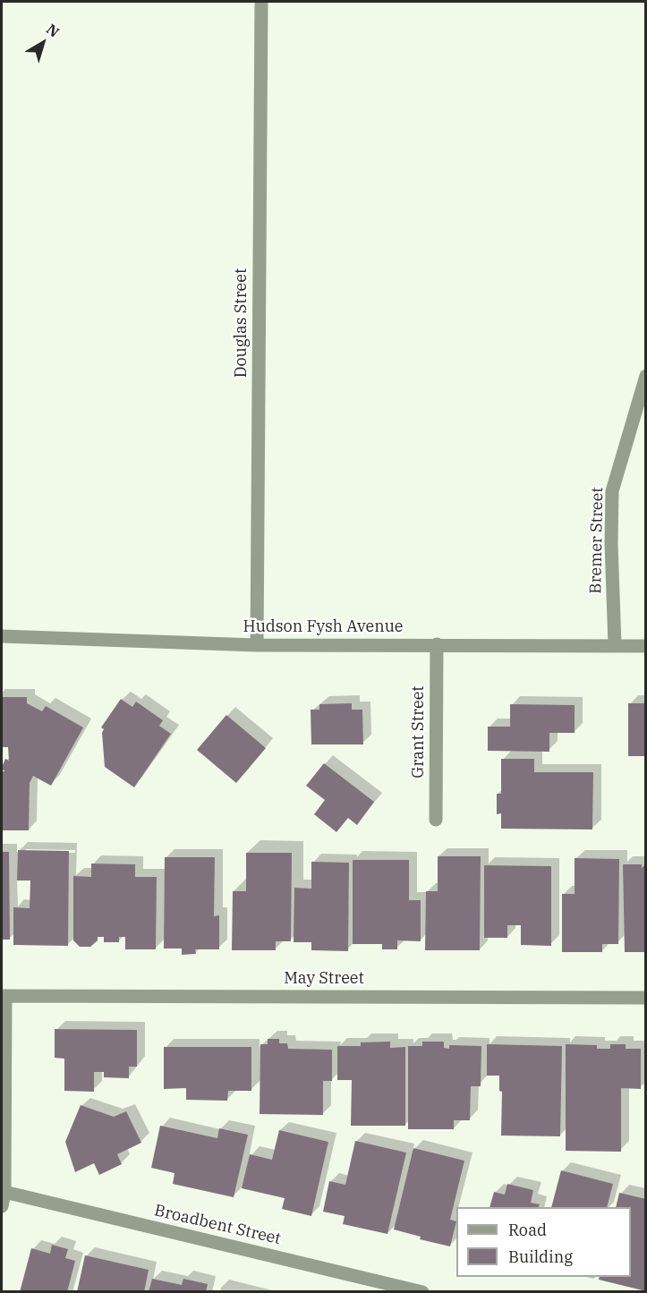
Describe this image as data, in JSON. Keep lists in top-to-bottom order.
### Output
{
  "streets": {
    "street": [
      "Douglas Street",
      "Bremer Street",
      "Hudson Fysh Avenue",
      "Grant Street",
      "May Street",
      "Broadbent Street"
    ]
  },
  "crossings": [
    ["Douglas Street", "Hudson Fysh Avenue"],
    ["Bremer Street", "Hudson Fysh Avenue"],
    ["Hudson Fysh Avenue", "Grant Street"]
  ],
  "legend": ["Road", "Building"],
  "north": "top right"
}
